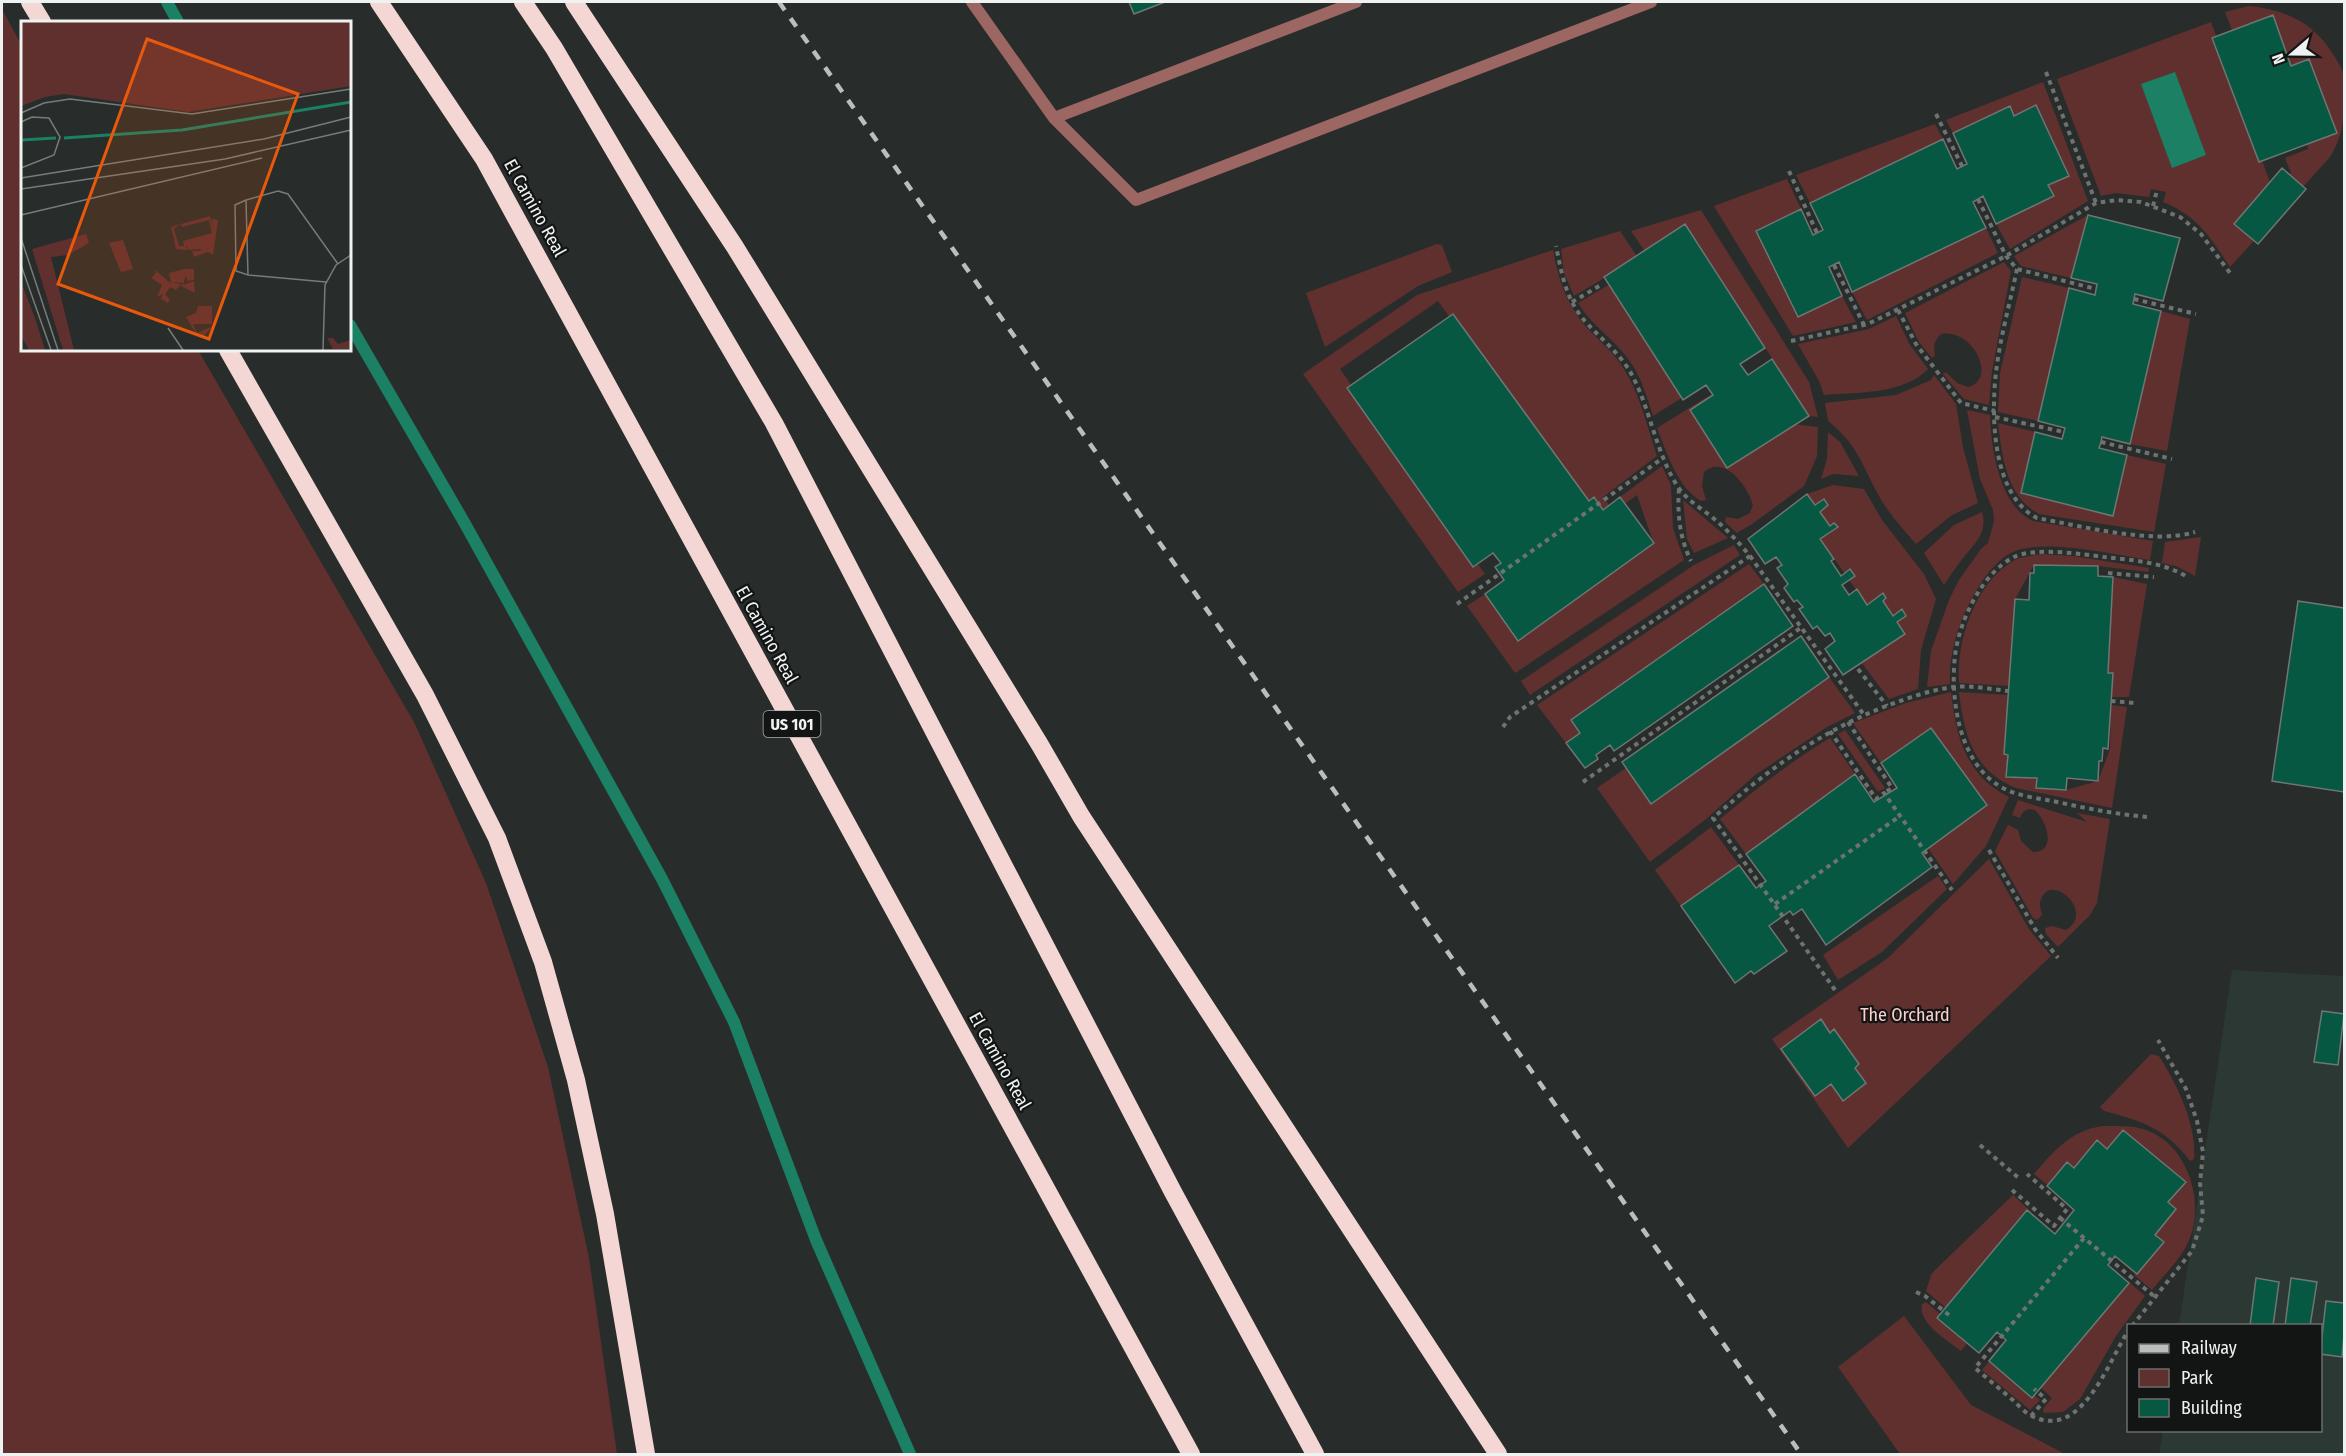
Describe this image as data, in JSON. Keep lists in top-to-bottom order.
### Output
{
  "streets": {
    "highway": ["El Camino Real", "US 101"]
  },
  "parks": ["The Orchard"],
  "legend": ["Railway", "Park", "Building"],
  "north": "left"
}
